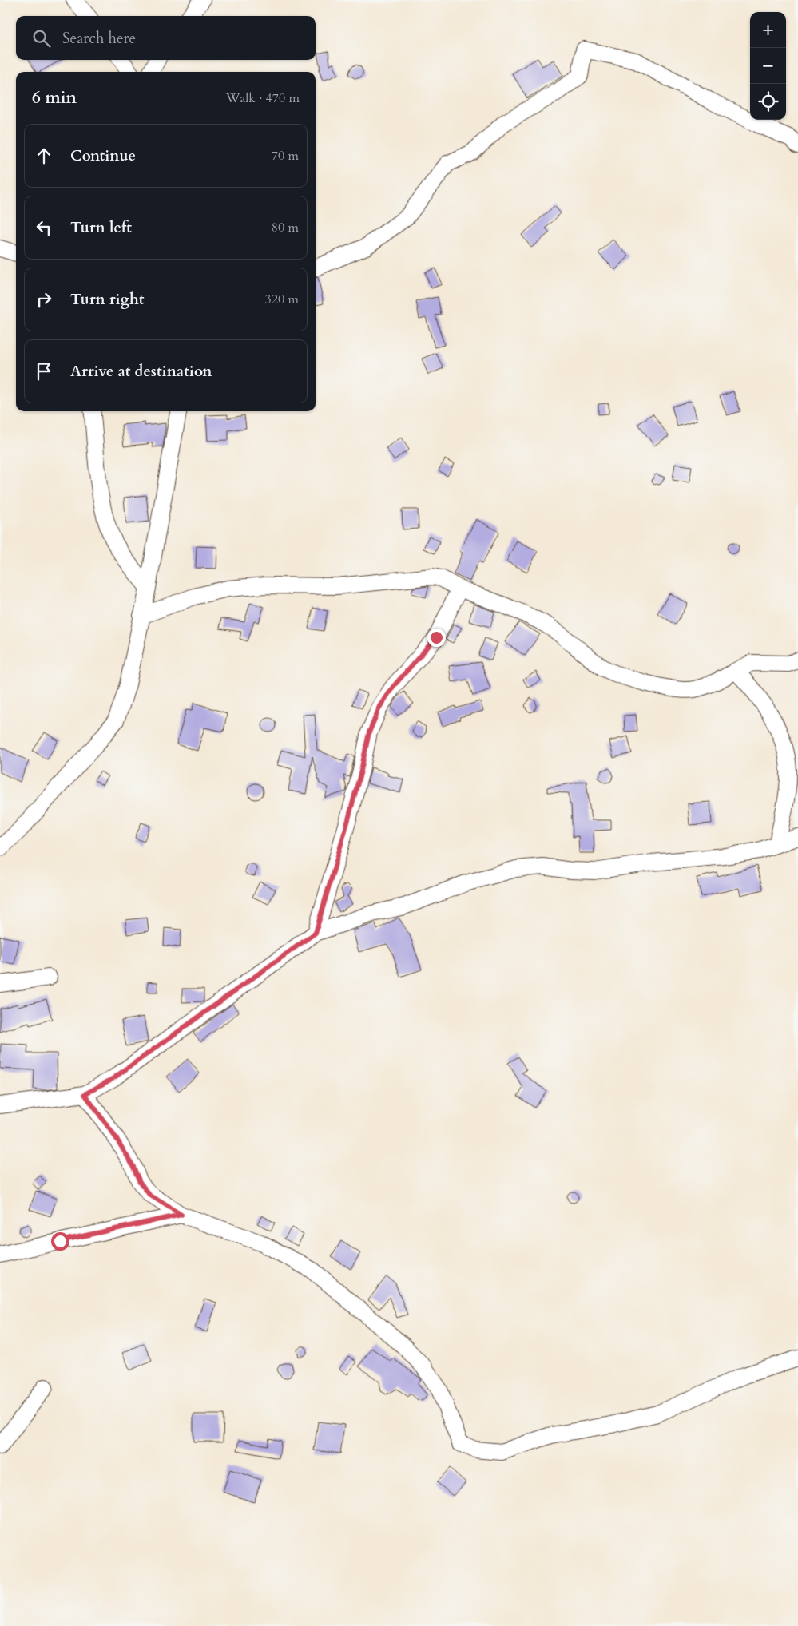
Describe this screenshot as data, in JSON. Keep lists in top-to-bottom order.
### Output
{
  "page": {
    "map_buttons": ["+", "−"],
    "search": "Search here",
    "heading": ["6 min", "Walk · 470 m"],
    "list": [
      ["Continue", "70 m"],
      ["Turn left", "80 m"],
      ["Turn right", "320 m"],
      "Arrive at destination"
    ]
  }
}
